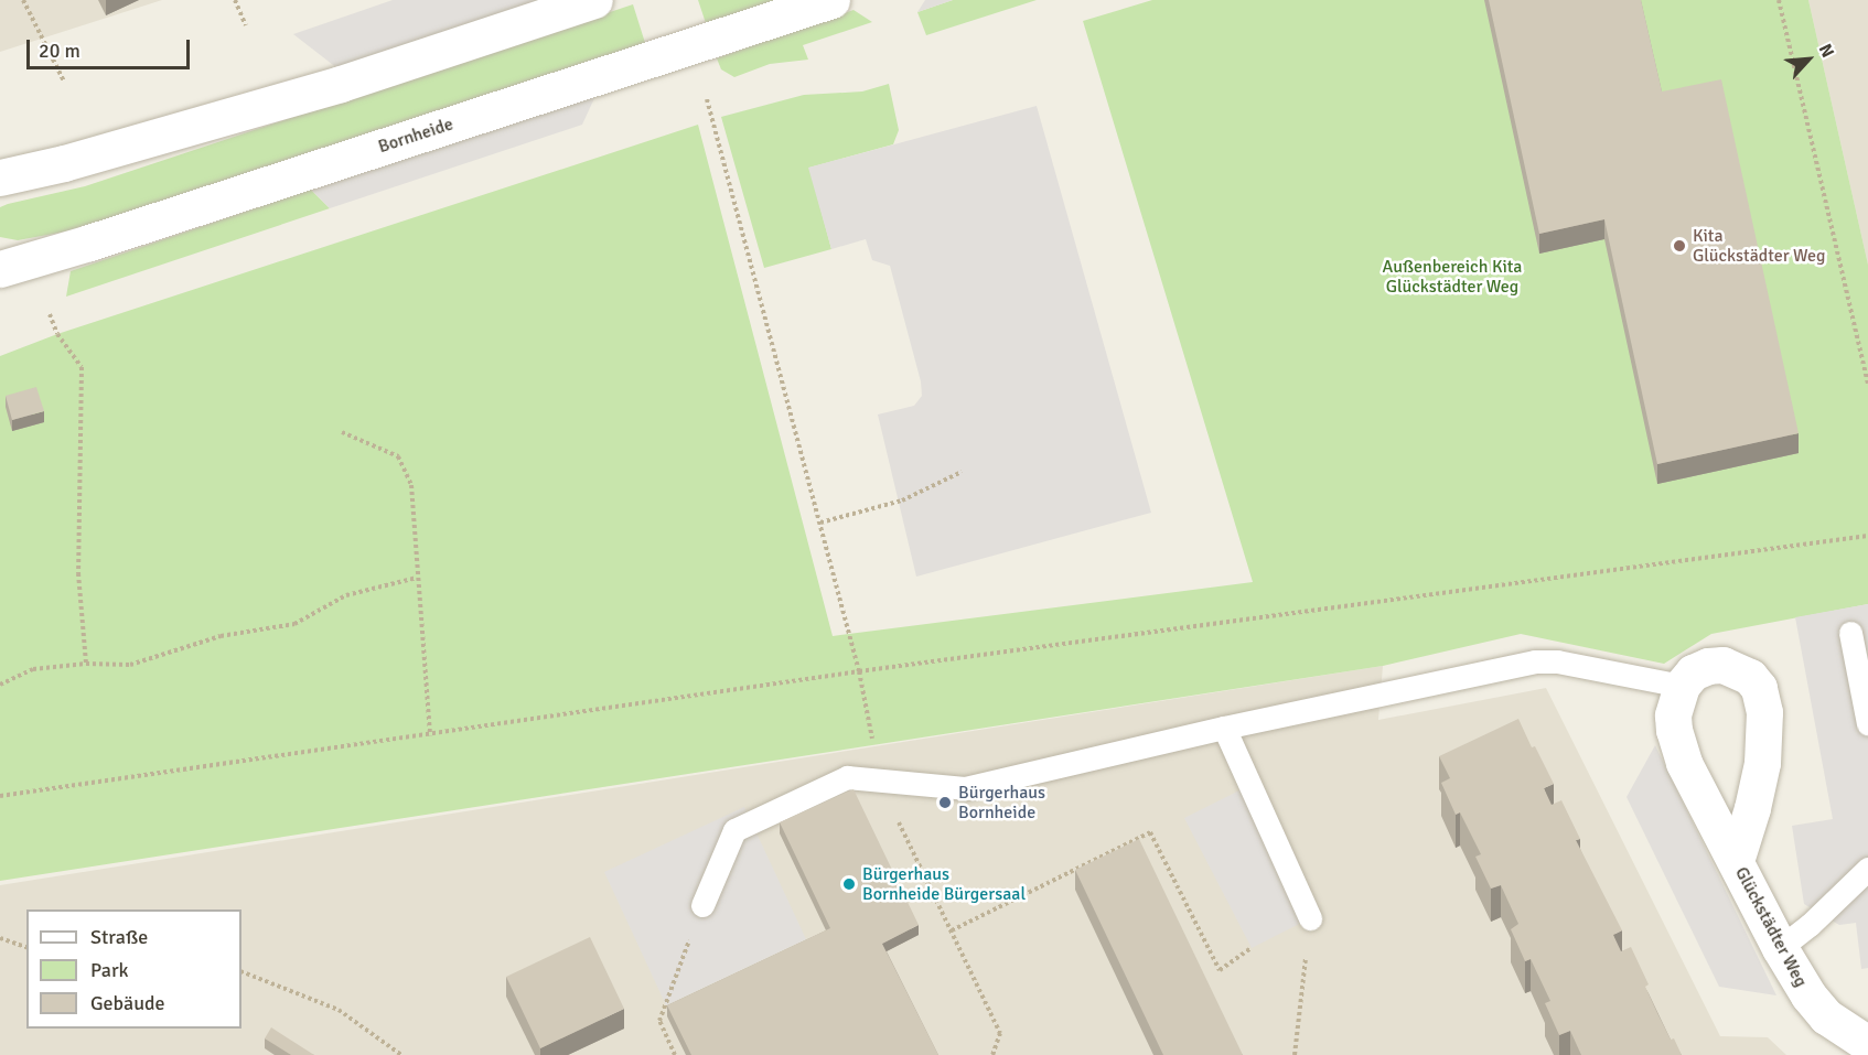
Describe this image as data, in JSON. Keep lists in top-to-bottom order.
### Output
{
  "streets": {
    "street": ["Bornheide", "Glückstädter Weg"]
  },
  "parks": ["Außenbereich Kita Glückstädter Weg"],
  "places": ["Kita Glückstädter Weg", "Bürgerhaus Bornheide", "Bürgerhaus Bornheide Bürgersaal"],
  "legend": ["Straße", "Park", "Gebäude"],
  "scale_bar": "20 m",
  "north": "top right"
}
